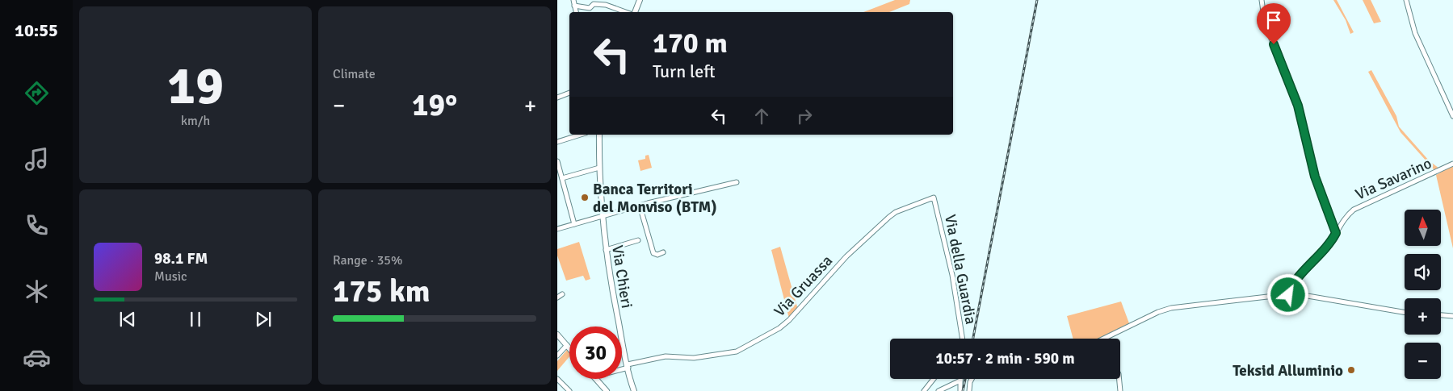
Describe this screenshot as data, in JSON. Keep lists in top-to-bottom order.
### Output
{
  "streets": {
    "main road": ["Via Chieri"],
    "street": ["Via Savarino", "Via della Guardia", "Via Gruassa"]
  },
  "crossings": [
    ["Via della Guardia", "Via Gruassa"],
    ["Via Chieri", "Via Gruassa"]
  ],
  "places": ["Banca Territori del Monviso (BTM)", "Teksid Alluminio"],
  "north": "top",
  "page": {
    "tabs": "10:55",
    "tile": [
      ["19", "km/h"],
      "Climate",
      ["Range · 35%", "175 km"]
    ],
    "turn": ["170 m", "Turn left"],
    "heat": ["−", "19°", "+"],
    "map_buttons": ["+", "−"],
    "song": ["98.1 FM", "Music"],
    "limit": "30",
    "trip": "10:57 · 2 min · 590 m"
  }
}
